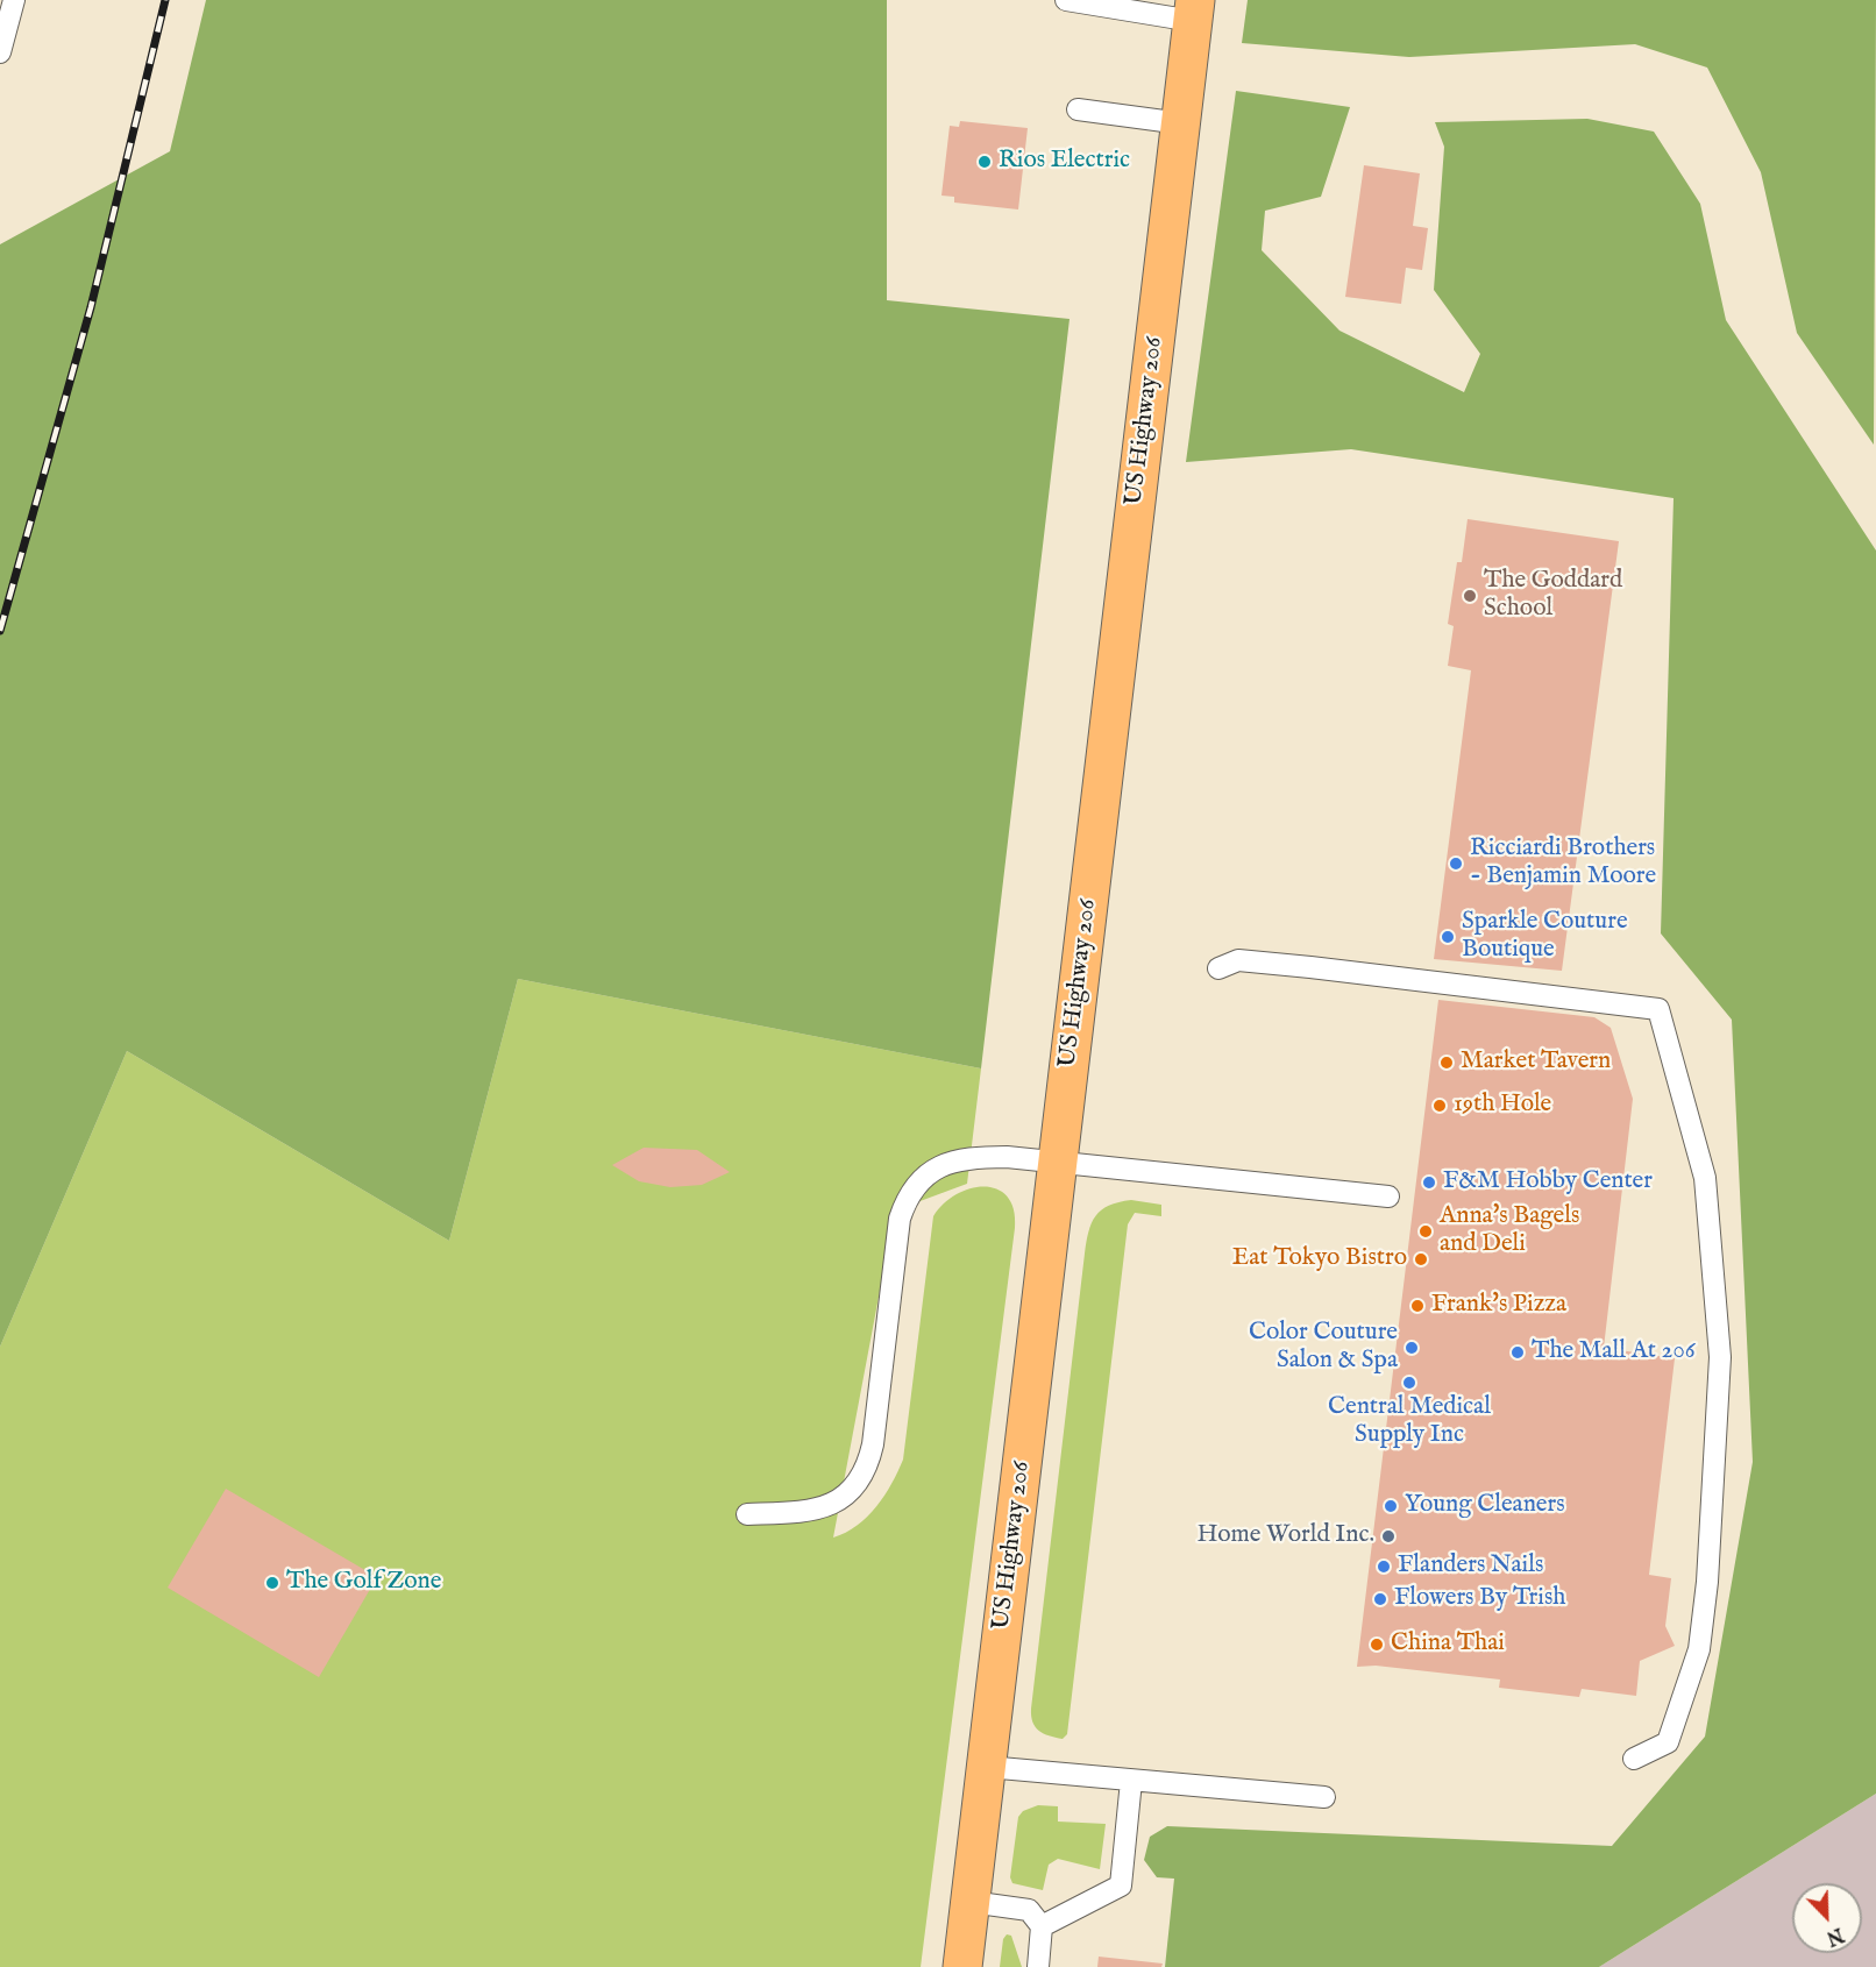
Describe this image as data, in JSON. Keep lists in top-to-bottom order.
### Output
{
  "streets": {
    "highway": ["US Highway 206"]
  },
  "places": [
    "Rios Electric",
    "The Goddard School",
    "Ricciardi Brothers - Benjamin Moore",
    "Sparkle Couture Boutique",
    "Market Tavern",
    "19th Hole",
    "F&M Hobby Center",
    "Anna's Bagels and Deli",
    "Eat Tokyo Bistro",
    "Frank's Pizza",
    "Color Couture Salon & Spa",
    "The Mall At 206",
    "Central Medical Supply Inc",
    "Young Cleaners",
    "Home World Inc.",
    "Flanders Nails",
    "The Golf Zone",
    "Flowers By Trish",
    "China Thai"
  ],
  "north": "bottom right"
}
